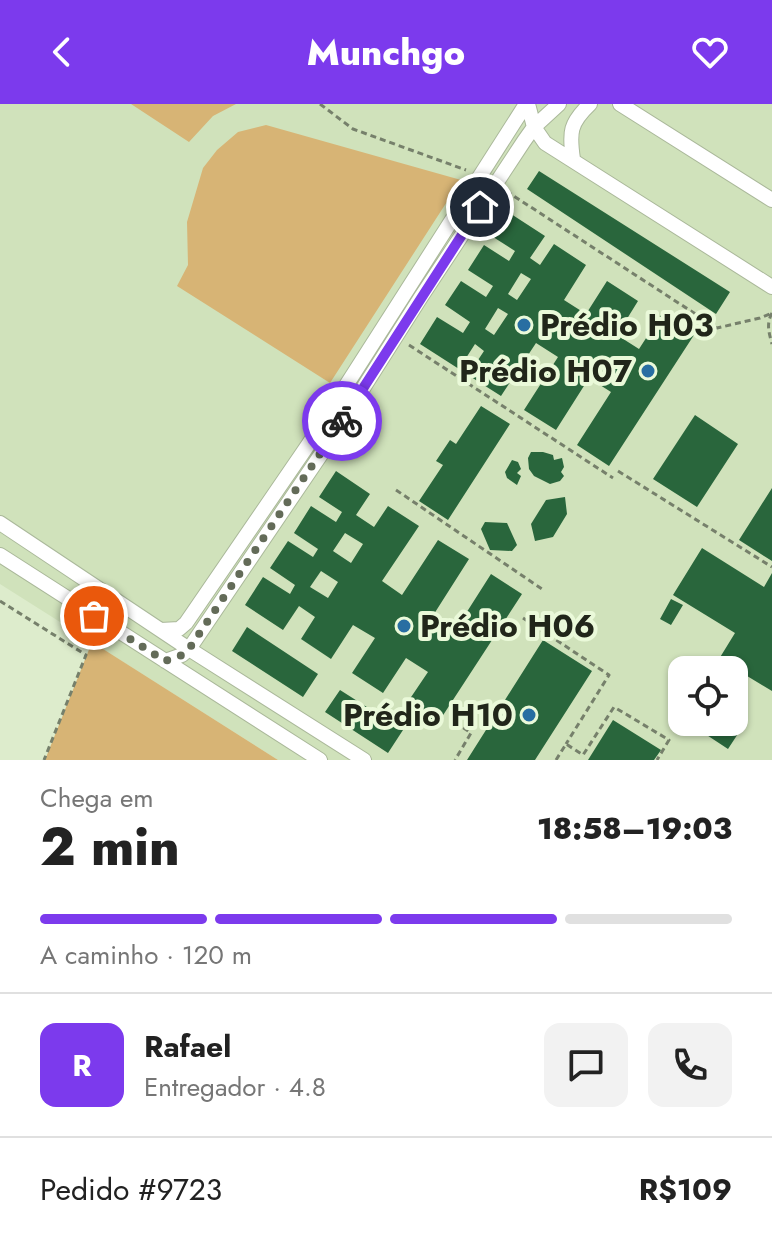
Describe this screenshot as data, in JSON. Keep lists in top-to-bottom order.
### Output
{
  "places": [
    "Prédio H03",
    "Prédio H07",
    "Prédio H06",
    "Prédio H10"
  ],
  "page": {
    "header": "Munchgo",
    "heading": ["2 min", "Chega em", "18:58–19:03"],
    "panel": [
      "Rafael",
      "Entregador · 4.8",
      "Pedido #9723",
      "R$109"
    ],
    "bar": "A caminho · 120 m",
    "round": "R"
  }
}
